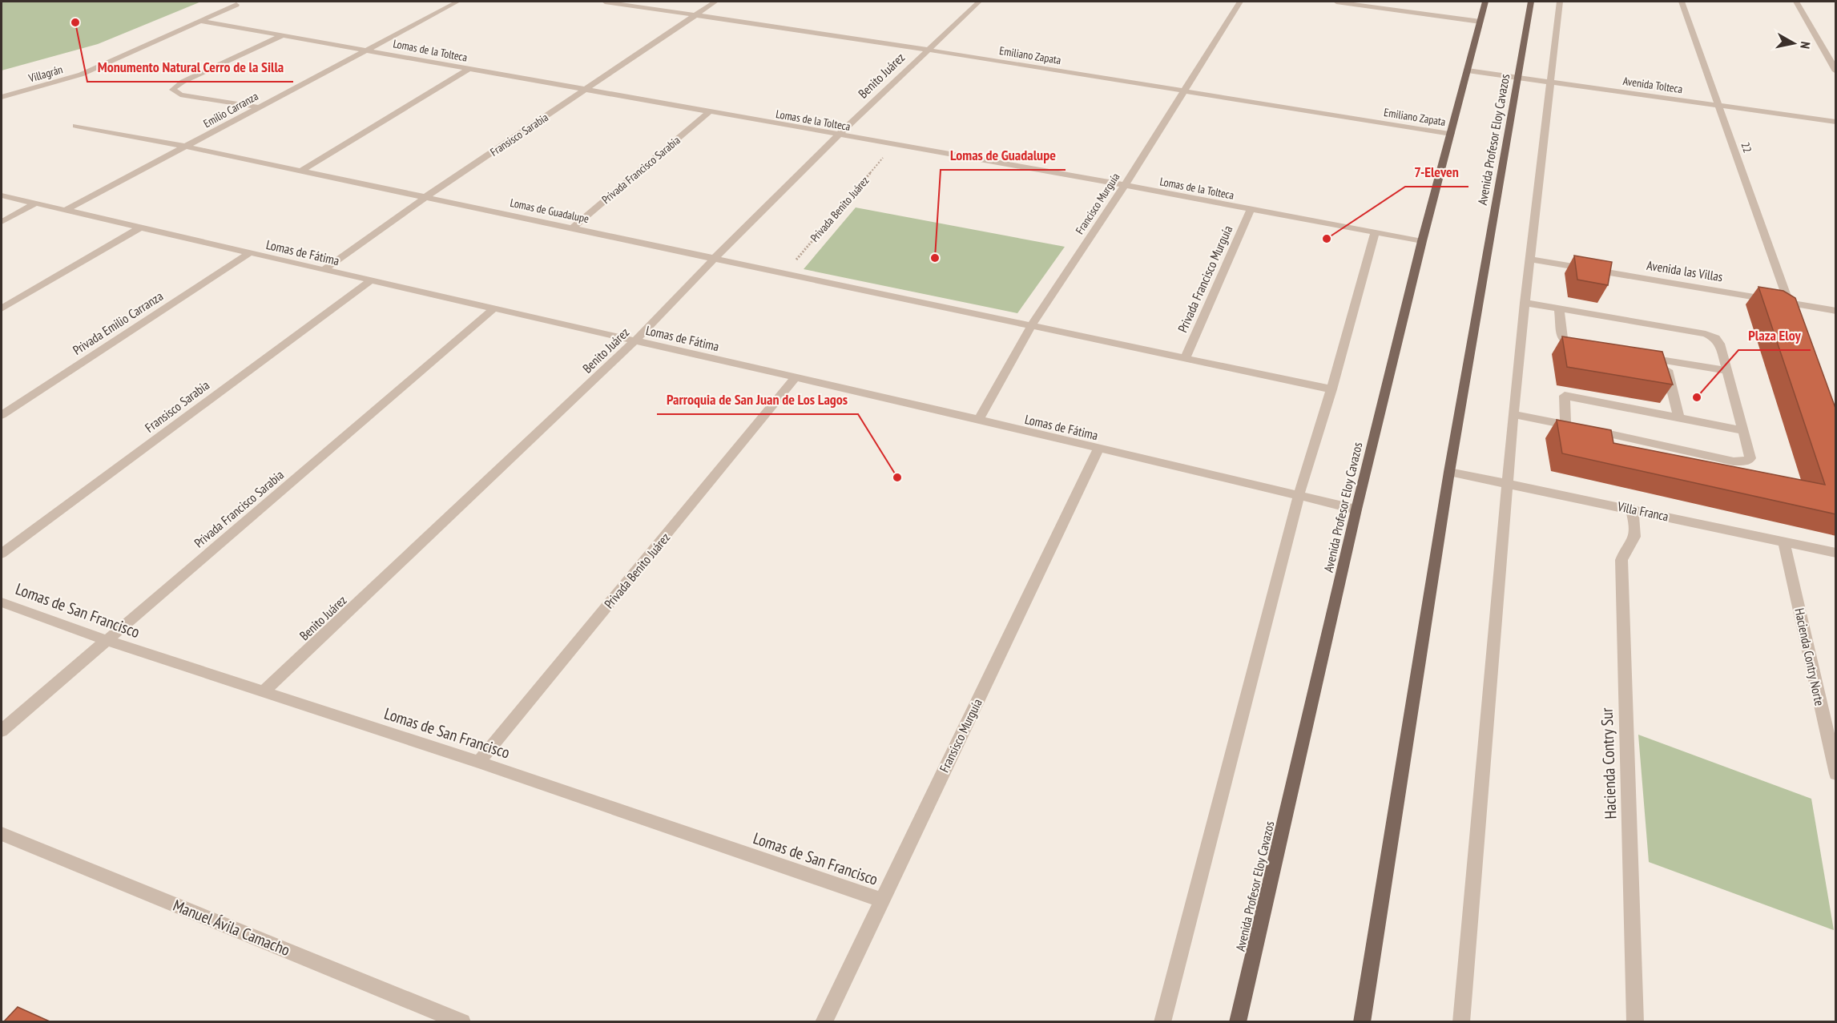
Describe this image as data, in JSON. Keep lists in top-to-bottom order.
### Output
{
  "streets": {
    "main road": ["Avenida Profesor Eloy Cavazos"],
    "street": [
      "Lomas de la Tolteca",
      "Emiliano Zapata",
      "Villagrán",
      "Benito Juárez",
      "Avenida Tolteca",
      "Emilio Carranza",
      "Fransisco Sarabia",
      "22",
      "Privada Francisco Sarabia",
      "Francisco Murguía",
      "Privada Benito Juárez",
      "Lomas de Guadalupe",
      "Lomas de Fátima",
      "Avenida las Villas",
      "Privada Francisco Murguía",
      "Privada Emilio Carranza",
      "Villa Franca",
      "Lomas de San Francisco",
      "Hacienda Contry Norte",
      "Fransisco Murguía",
      "Hacienda Contry Sur",
      "Manuel Ávila Camacho"
    ]
  },
  "crossings": [
    ["Lomas de la Tolteca", "Villagrán"],
    ["Lomas de la Tolteca", "Benito Juárez"],
    ["Lomas de la Tolteca", "Emilio Carranza"],
    ["Lomas de la Tolteca", "Fransisco Sarabia"],
    ["Lomas de la Tolteca", "Avenida Profesor Eloy Cavazos"],
    ["Lomas de la Tolteca", "Privada Francisco Sarabia"],
    ["Lomas de la Tolteca", "Francisco Murguía"],
    ["Lomas de la Tolteca", "Privada Benito Juárez"],
    ["Lomas de la Tolteca", "Privada Francisco Murguía"],
    ["Emiliano Zapata", "Benito Juárez"],
    ["Emiliano Zapata", "Fransisco Sarabia"],
    ["Emiliano Zapata", "Avenida Profesor Eloy Cavazos"],
    ["Emiliano Zapata", "Francisco Murguía"],
    ["Benito Juárez", "Lomas de Guadalupe"],
    ["Benito Juárez", "Lomas de Fátima"],
    ["Benito Juárez", "Lomas de San Francisco"],
    ["Avenida Tolteca", "Avenida Profesor Eloy Cavazos"],
    ["Avenida Tolteca", "22"],
    ["Emilio Carranza", "Lomas de Guadalupe"],
    ["Emilio Carranza", "Lomas de Fátima"],
    ["Fransisco Sarabia", "Lomas de Guadalupe"],
    ["Fransisco Sarabia", "Lomas de Fátima"],
    ["Avenida Profesor Eloy Cavazos", "Lomas de Fátima"],
    ["Avenida Profesor Eloy Cavazos", "Villa Franca"],
    ["22", "Avenida las Villas"],
    ["Privada Francisco Sarabia", "Lomas de Guadalupe"],
    ["Privada Francisco Sarabia", "Lomas de Fátima"],
    ["Privada Francisco Sarabia", "Lomas de San Francisco"],
    ["Francisco Murguía", "Lomas de Guadalupe"],
    ["Francisco Murguía", "Lomas de Fátima"],
    ["Privada Benito Juárez", "Lomas de Guadalupe"],
    ["Privada Benito Juárez", "Lomas de Fátima"],
    ["Privada Benito Juárez", "Lomas de San Francisco"],
    ["Lomas de Guadalupe", "Privada Francisco Murguía"],
    ["Lomas de Fátima", "Privada Emilio Carranza"],
    ["Lomas de Fátima", "Fransisco Murguía"],
    ["Villa Franca", "Hacienda Contry Norte"],
    ["Villa Franca", "Hacienda Contry Sur"],
    ["Lomas de San Francisco", "Fransisco Murguía"]
  ],
  "places": [
    "Monumento Natural Cerro de la Silla",
    "7-Eleven",
    "Lomas de Guadalupe",
    "Plaza Eloy",
    "Parroquia de San Juan de Los Lagos"
  ],
  "north": "right"
}
